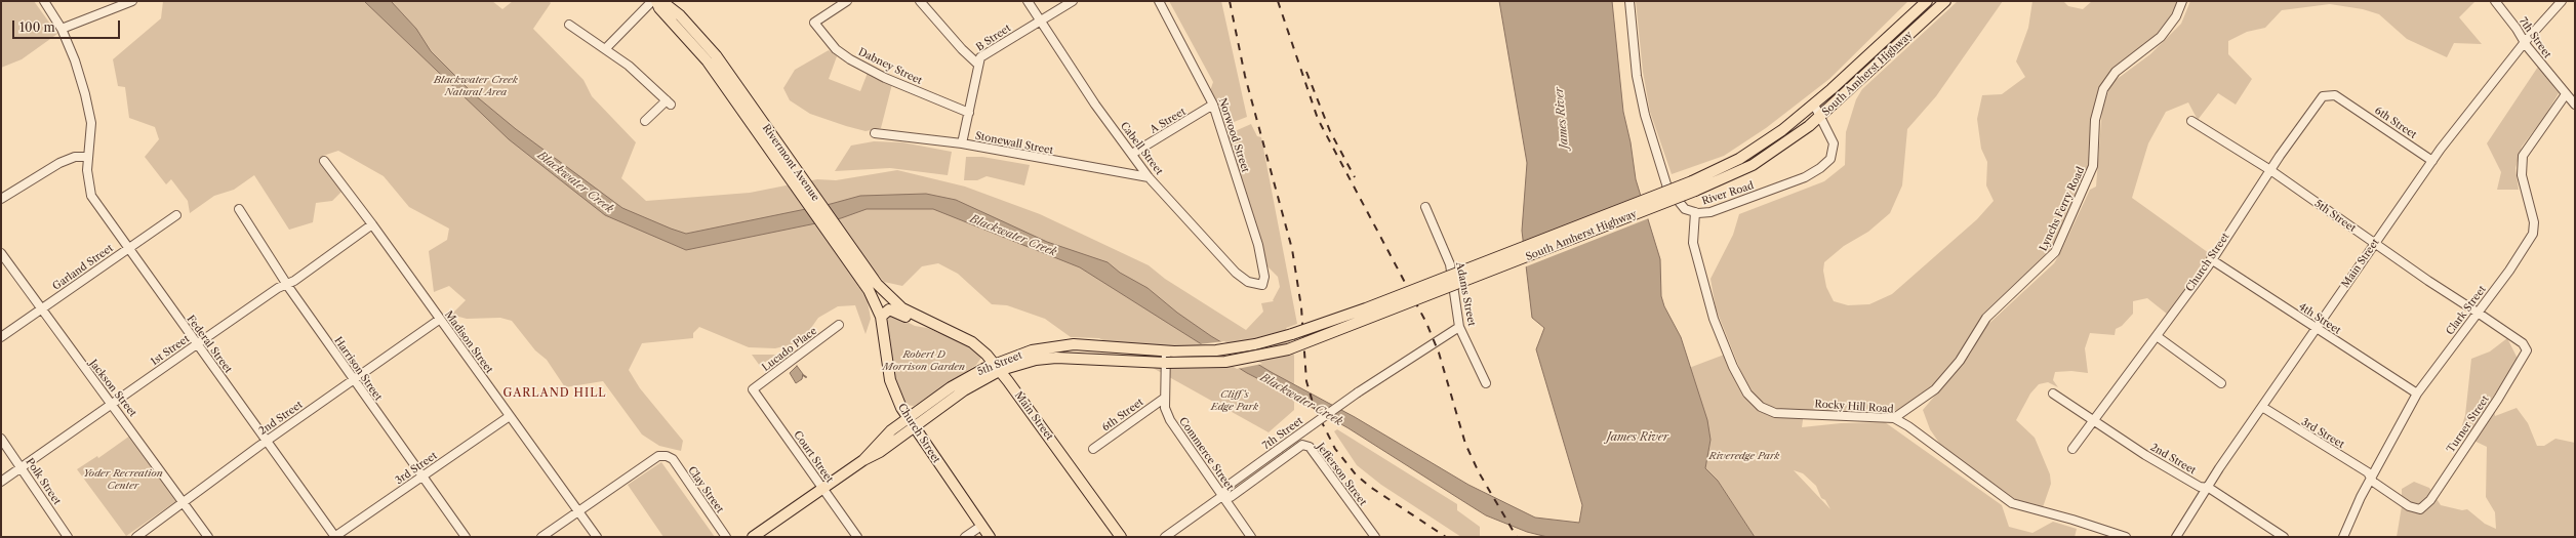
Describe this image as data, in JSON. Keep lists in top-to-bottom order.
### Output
{
  "streets": {
    "main road": [
      "South Amherst Highway",
      "Rivermont Avenue",
      "5th Street",
      "Church Street",
      "Main Street"
    ],
    "street": [
      "B Street",
      "7th Street",
      "Dabney Street",
      "A Street",
      "6th Street",
      "Norwood Street",
      "Stonewall Street",
      "Cabell Street",
      "River Road",
      "Lynchs Ferry Road",
      "Garland Street",
      "Adams Street",
      "Clark Street",
      "4th Street",
      "Madison Street",
      "Federal Street",
      "Lucado Place",
      "1st Street",
      "Harrison Street",
      "Jackson Street",
      "Rocky Hill Road",
      "2nd Street",
      "Turner Street",
      "3rd Street",
      "Commerce Street",
      "Court Street",
      "Jefferson Street",
      "Polk Street",
      "Clay Street"
    ]
  },
  "crossings": [
    ["B Street", "Dabney Street"],
    ["B Street", "Stonewall Street"],
    ["B Street", "Cabell Street"],
    ["7th Street", "Main Street"],
    ["7th Street", "Adams Street"],
    ["7th Street", "Clark Street"],
    ["7th Street", "Commerce Street"],
    ["7th Street", "Jefferson Street"],
    ["South Amherst Highway", "River Road"],
    ["South Amherst Highway", "5th Street"],
    ["South Amherst Highway", "Commerce Street"],
    ["A Street", "Norwood Street"],
    ["A Street", "Cabell Street"],
    ["6th Street", "Church Street"],
    ["6th Street", "Main Street"],
    ["6th Street", "Commerce Street"],
    ["Norwood Street", "Cabell Street"],
    ["Stonewall Street", "Cabell Street"],
    ["Rivermont Avenue", "Church Street"],
    ["Rivermont Avenue", "Main Street"],
    ["River Road", "Rocky Hill Road"],
    ["Lynchs Ferry Road", "Rocky Hill Road"],
    ["5th Street", "Church Street"],
    ["5th Street", "Main Street"],
    ["5th Street", "Clark Street"],
    ["5th Street", "Turner Street"],
    ["5th Street", "Commerce Street"],
    ["5th Street", "Court Street"],
    ["Church Street", "4th Street"],
    ["Church Street", "2nd Street"],
    ["Main Street", "4th Street"],
    ["Main Street", "2nd Street"],
    ["Main Street", "3rd Street"],
    ["Garland Street", "Federal Street"],
    ["Garland Street", "Jackson Street"],
    ["Clark Street", "4th Street"],
    ["Clark Street", "Turner Street"],
    ["Clark Street", "3rd Street"],
    ["Madison Street", "1st Street"],
    ["Madison Street", "2nd Street"],
    ["Madison Street", "3rd Street"],
    ["Madison Street", "Clay Street"],
    ["Federal Street", "1st Street"],
    ["Federal Street", "2nd Street"],
    ["Federal Street", "3rd Street"],
    ["Lucado Place", "Court Street"],
    ["1st Street", "Harrison Street"],
    ["1st Street", "Jackson Street"],
    ["1st Street", "Polk Street"],
    ["Harrison Street", "2nd Street"],
    ["Harrison Street", "3rd Street"],
    ["Jackson Street", "2nd Street"],
    ["Turner Street", "3rd Street"],
    ["Commerce Street", "Jefferson Street"]
  ],
  "districts": ["GARLAND HILL"],
  "water": ["James River", "Blackwater Creek"],
  "parks": [
    "Blackwater Creek Natural Area",
    "Robert D Morrison Garden",
    "Cliff's Edge Park",
    "Riveredge Park",
    "Yoder Recreation Center"
  ],
  "scale_bar": "100 m"
}
